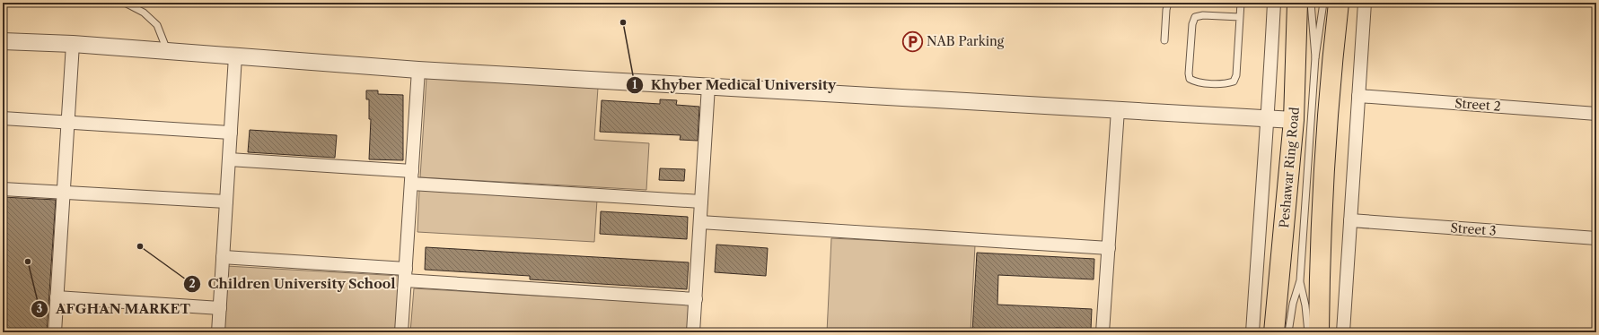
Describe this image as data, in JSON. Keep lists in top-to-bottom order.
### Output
{
  "streets": {
    "highway": ["Peshawar Ring Road"],
    "street": ["Street 2", "Street 3"]
  },
  "places": {
    "other": ["Khyber Medical University", "Children University School", "AFGHAN MARKET"],
    "parking": ["NAB Parking"]
  }
}
